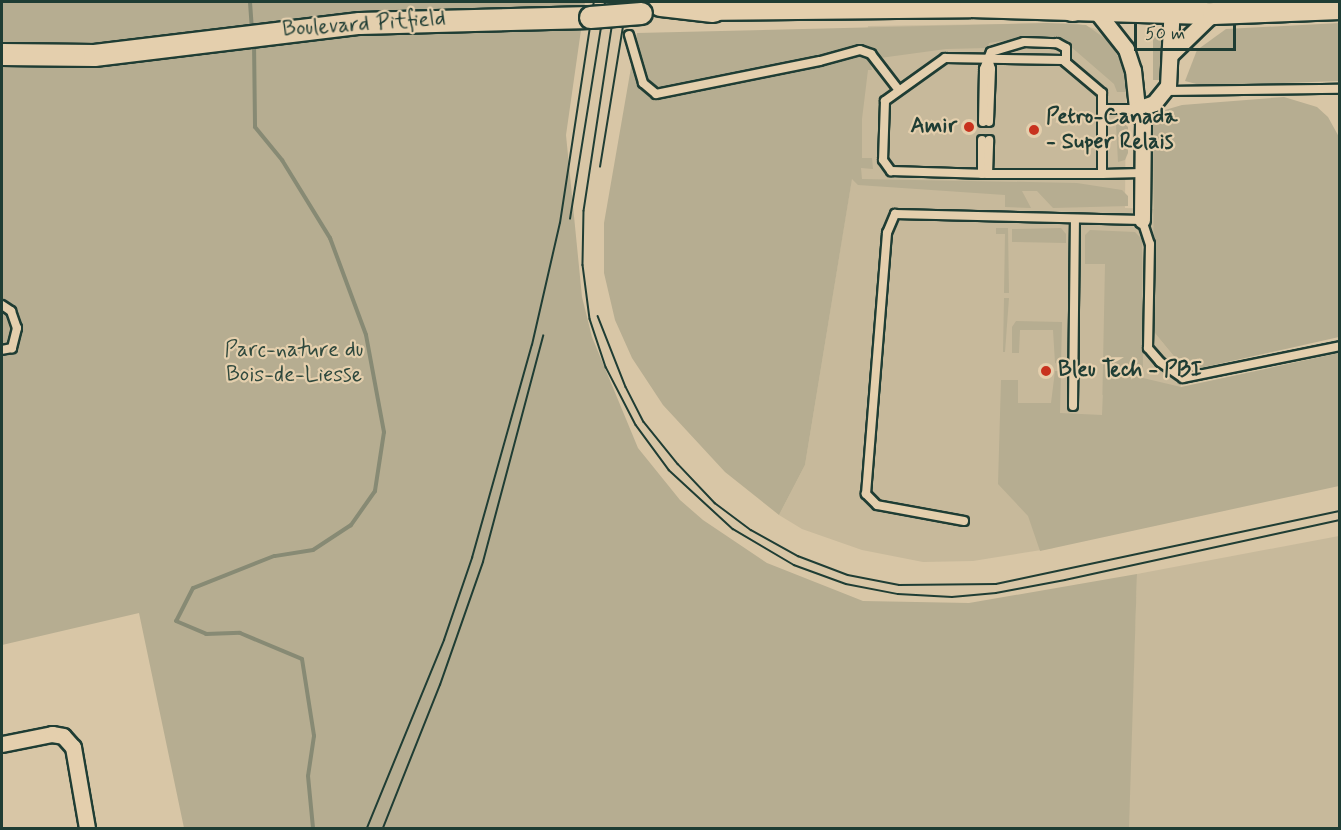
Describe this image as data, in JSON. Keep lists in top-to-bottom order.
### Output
{
  "streets": {
    "main road": ["Boulevard Pitfield"]
  },
  "parks": ["Parc-nature du Bois-de-Liesse"],
  "places": ["Amir", "Petro-Canada - Super Relais", "Bleu Tech - PBI"],
  "scale_bar": "50 m"
}
